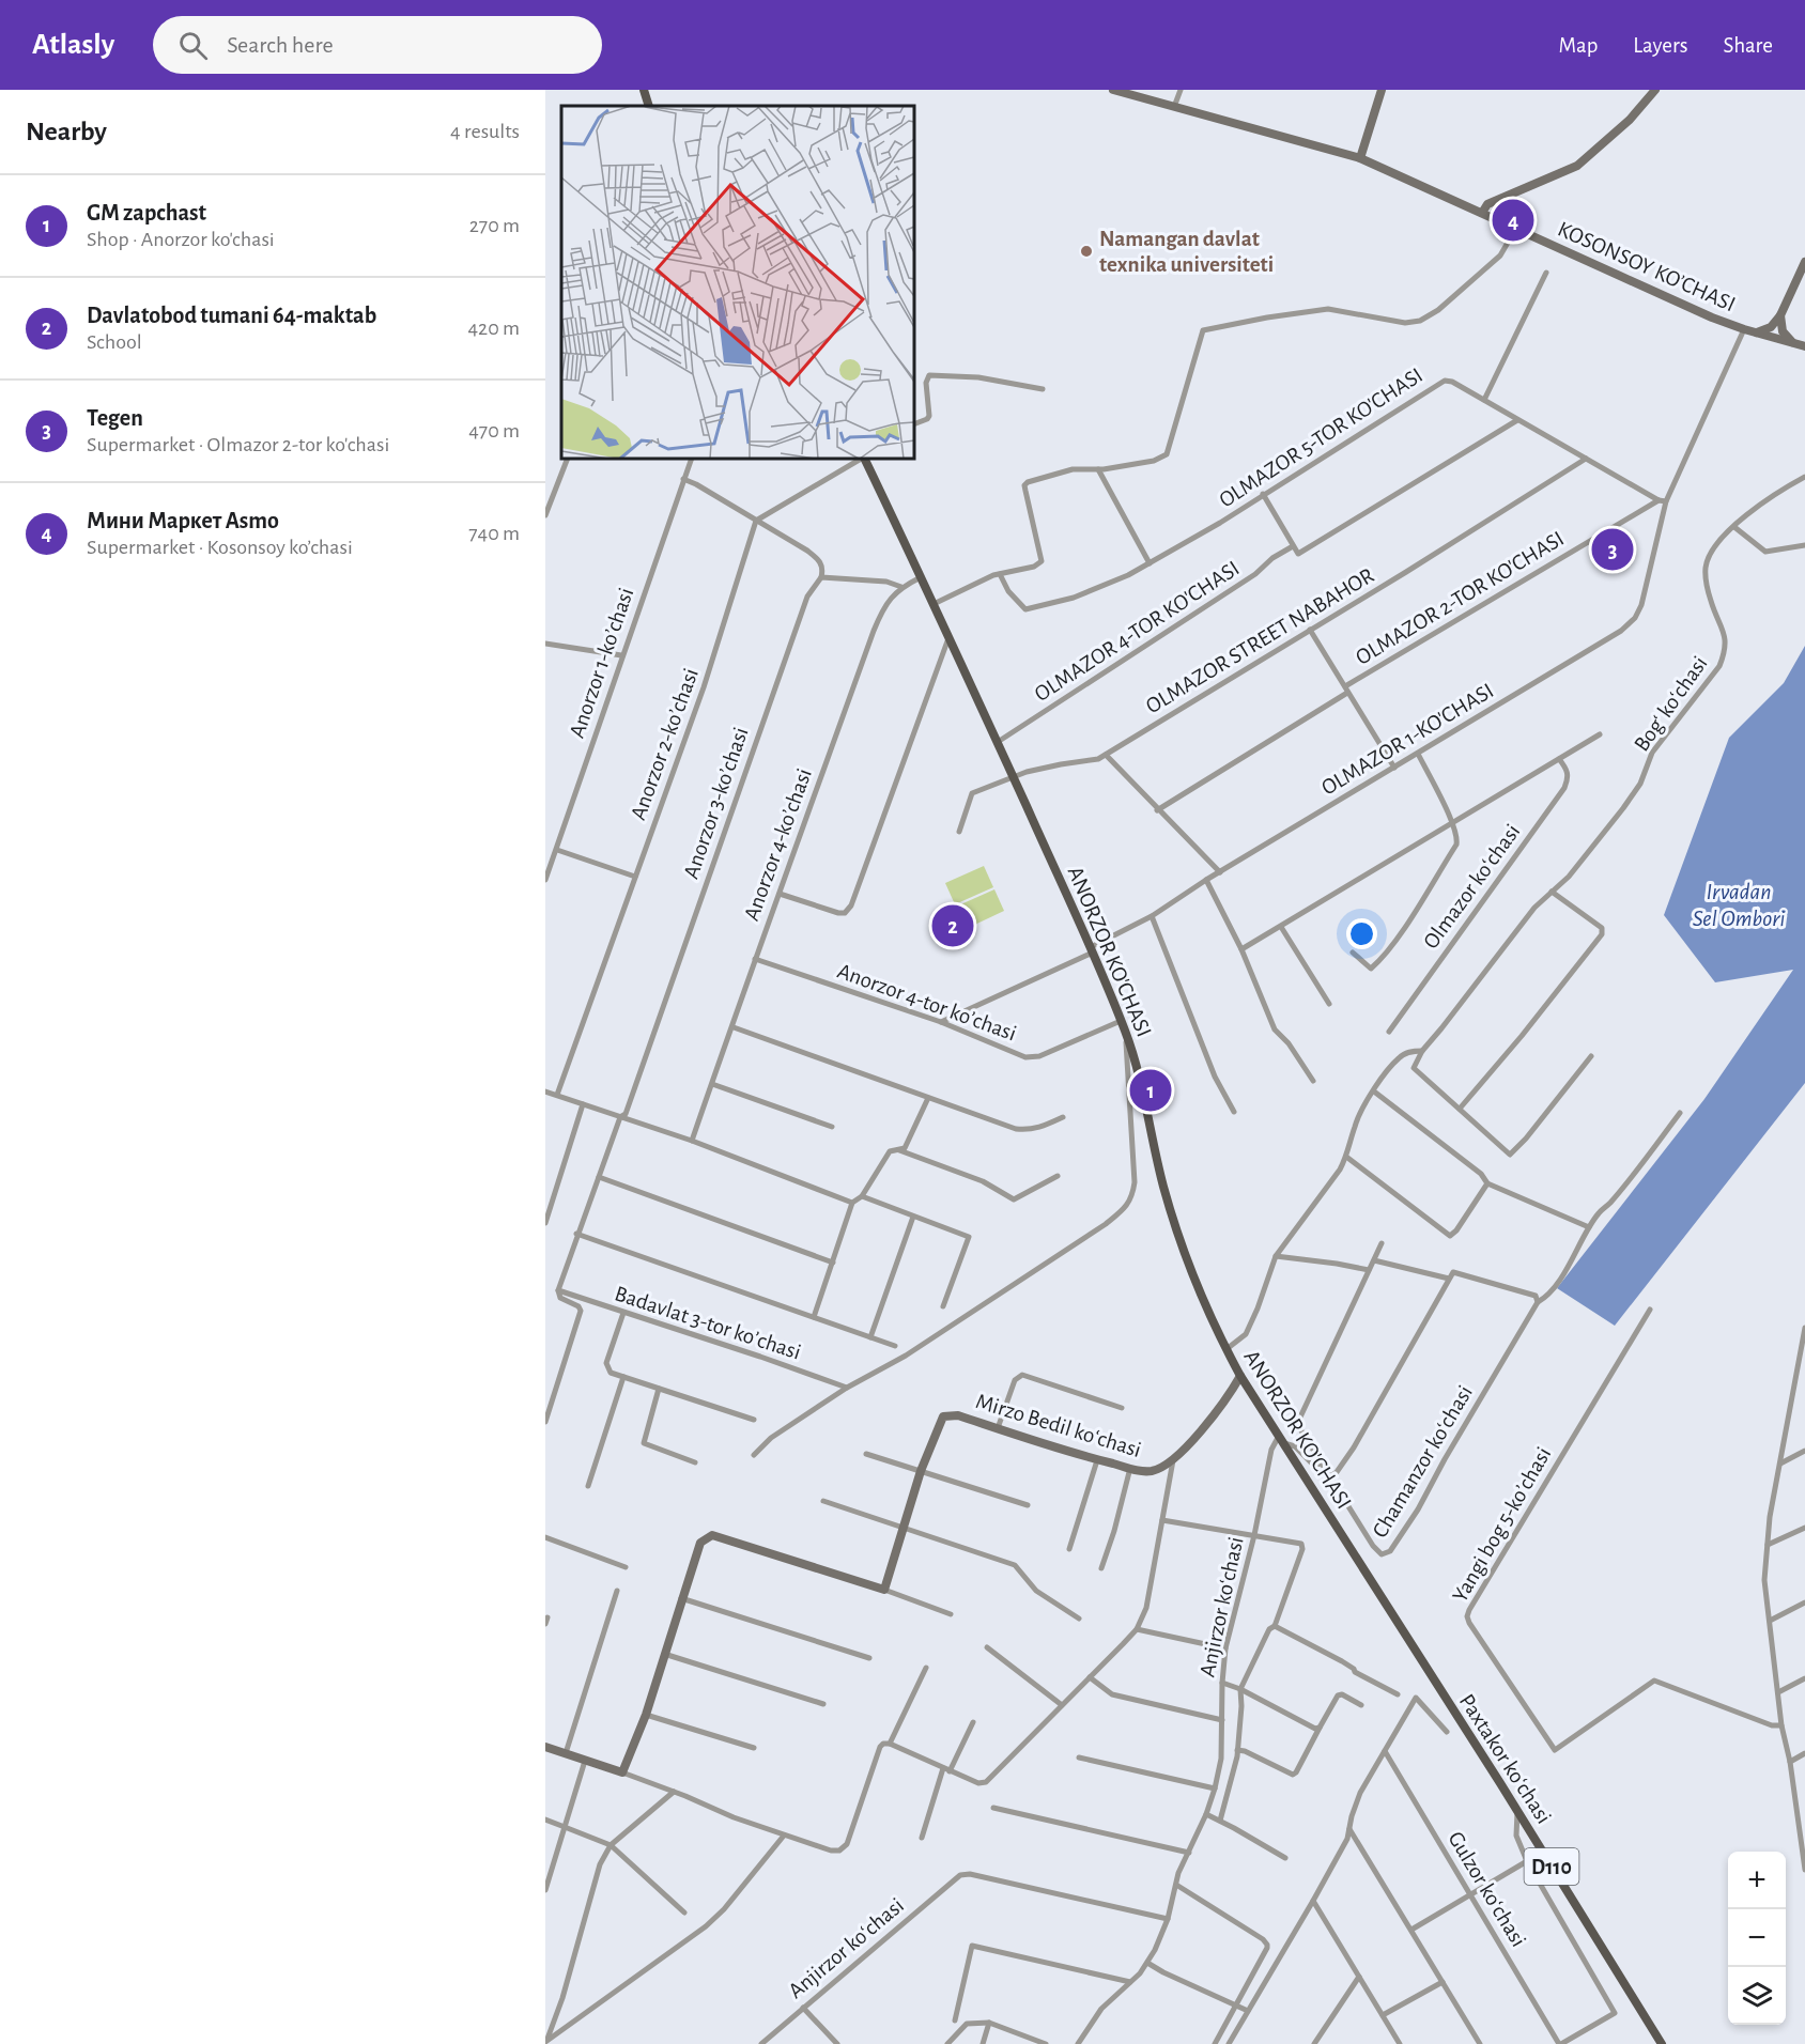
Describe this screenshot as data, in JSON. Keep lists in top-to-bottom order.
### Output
{
  "streets": {
    "main road": ["ANORZOR KO'CHASI", "Paxtakor koʻchasi", "D110"],
    "street": [
      "KOSONSOY KO’CHASI",
      "OLMAZOR 5-TOR KO'CHASI",
      "OLMAZOR 2-TOR KO'CHASI",
      "OLMAZOR 4-TOR KO'CHASI",
      "OLMAZOR STREET NABAHOR",
      "Аnorzor 1-koʼchasi",
      "Bogʻ koʻchasi",
      "OLMAZOR 1-KO'CHASI",
      "Аnorzor 2-koʼchasi",
      "Аnorzor 3-koʼchasi",
      "Аnorzor 4-koʼchasi",
      "Olmazor koʻchasi",
      "Anorzor 4-tor koʼchasi",
      "Badavlat 3-tor koʼchasi",
      "Mirzo Bedil koʻchasi",
      "Chamanzor koʻchasi",
      "Yangi bog 5-koʼchasi",
      "Anjirzor koʻchasi",
      "Gulzor koʻchasi"
    ]
  },
  "crossings": [
    ["KOSONSOY KO’CHASI", "OLMAZOR 1-KO'CHASI"],
    ["OLMAZOR 5-TOR KO'CHASI", "OLMAZOR 2-TOR KO'CHASI"],
    ["OLMAZOR 5-TOR KO'CHASI", "OLMAZOR 4-TOR KO'CHASI"],
    ["OLMAZOR 5-TOR KO'CHASI", "OLMAZOR STREET NABAHOR"],
    ["OLMAZOR 5-TOR KO'CHASI", "OLMAZOR 1-KO'CHASI"],
    ["OLMAZOR 4-TOR KO'CHASI", "ANORZOR KO'CHASI"],
    ["OLMAZOR STREET NABAHOR", "ANORZOR KO'CHASI"],
    ["OLMAZOR 1-KO'CHASI", "ANORZOR KO'CHASI"],
    ["OLMAZOR 1-KO'CHASI", "Anorzor 4-tor koʼchasi"],
    ["Аnorzor 3-koʼchasi", "Badavlat 3-tor koʼchasi"],
    ["Аnorzor 4-koʼchasi", "ANORZOR KO'CHASI"],
    ["Аnorzor 4-koʼchasi", "Anorzor 4-tor koʼchasi"],
    ["ANORZOR KO'CHASI", "Anorzor 4-tor koʼchasi"],
    ["ANORZOR KO'CHASI", "Mirzo Bedil koʻchasi"],
    ["ANORZOR KO'CHASI", "Anjirzor koʻchasi"],
    ["ANORZOR KO'CHASI", "Paxtakor koʻchasi"]
  ],
  "water": ["Irvadan Sel Ombori"],
  "places": ["Namangan davlat texnika universiteti"],
  "page": {
    "header": "Atlasly",
    "search": "Search here",
    "nav": ["Map", "Layers", "Share"],
    "heading": ["Nearby", "4 results"],
    "list": [
      {
        "mark": "1",
        "name": "GM zapchast",
        "note": "Shop · Anorzor ko'chasi",
        "value": "270 m"
      },
      {
        "mark": "2",
        "name": "Davlatobod tumani 64-maktab",
        "note": "School",
        "value": "420 m"
      },
      {
        "mark": "3",
        "name": "Tegen",
        "note": "Supermarket · Olmazor 2-tor ko'chasi",
        "value": "470 m"
      },
      {
        "mark": "4",
        "name": "Мини Маркет Asmo",
        "note": "Supermarket · Kosonsoy ko’chasi",
        "value": "740 m"
      }
    ],
    "pins": [
      "4",
      "3",
      "2",
      "1"
    ],
    "map_buttons": ["+", "−"]
  }
}
